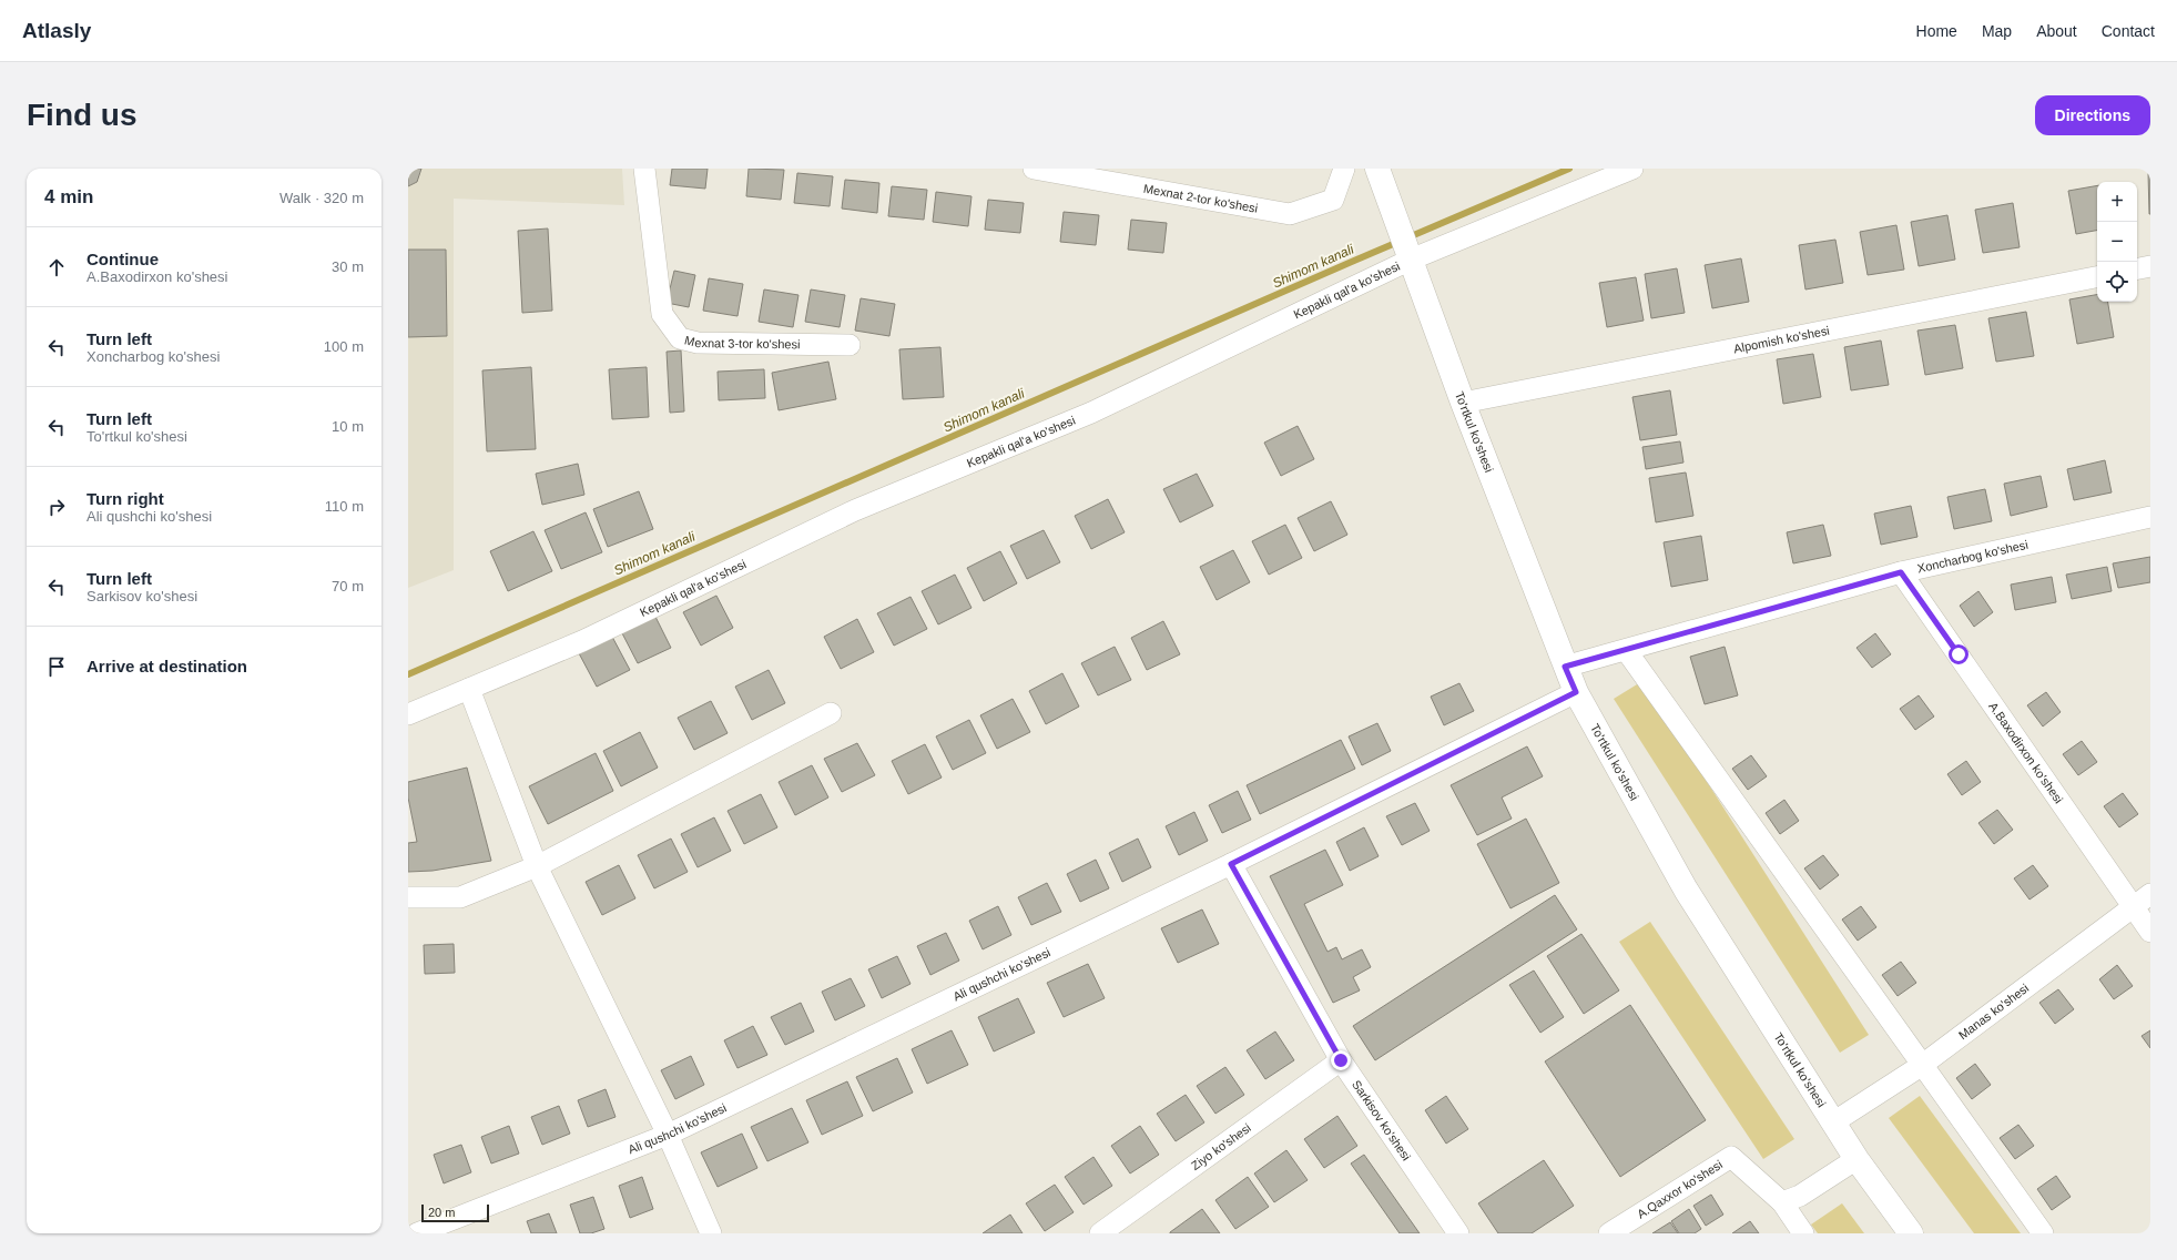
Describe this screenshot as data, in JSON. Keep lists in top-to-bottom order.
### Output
{
  "streets": {
    "main road": ["To'rtkul ko'shesi"],
    "street": [
      "Mexnat 2-tor ko'shesi",
      "Kepakli qal'a ko'shesi",
      "Alpomish ko'shesi",
      "Mexnat 3-tor ko'shesi",
      "Xoncharbog ko'shesi",
      "A.Baxodirxon ko'shesi",
      "Ali qushchi ko'shesi",
      "Manas ko'shesi",
      "Sarkisov ko'shesi",
      "Ziyo ko'shesi",
      "A.Qaxxor ko'shesi"
    ]
  },
  "crossings": [
    ["Kepakli qal'a ko'shesi", "To'rtkul ko'shesi"],
    ["Alpomish ko'shesi", "To'rtkul ko'shesi"],
    ["To'rtkul ko'shesi", "Xoncharbog ko'shesi"],
    ["To'rtkul ko'shesi", "Ali qushchi ko'shesi"],
    ["To'rtkul ko'shesi", "Manas ko'shesi"],
    ["Xoncharbog ko'shesi", "A.Baxodirxon ko'shesi"],
    ["A.Baxodirxon ko'shesi", "Manas ko'shesi"],
    ["Ali qushchi ko'shesi", "Sarkisov ko'shesi"],
    ["Sarkisov ko'shesi", "Ziyo ko'shesi"]
  ],
  "water": ["Shimom kanali"],
  "scale_bar": "20 m",
  "page": {
    "header": "Atlasly",
    "nav": [
      "Home",
      "Map",
      "About",
      "Contact"
    ],
    "buttons": "Directions",
    "title": "Find us",
    "heading": ["4 min", "Walk · 320 m"],
    "map_buttons": ["+", "−"],
    "list": [
      ["Continue", "A.Baxodirxon ko'shesi", "30 m"],
      ["Turn left", "Xoncharbog ko'shesi", "100 m"],
      ["Turn left", "To'rtkul ko'shesi", "10 m"],
      ["Turn right", "Ali qushchi ko'shesi", "110 m"],
      ["Turn left", "Sarkisov ko'shesi", "70 m"],
      "Arrive at destination"
    ],
    "scale": "20 m"
  }
}
